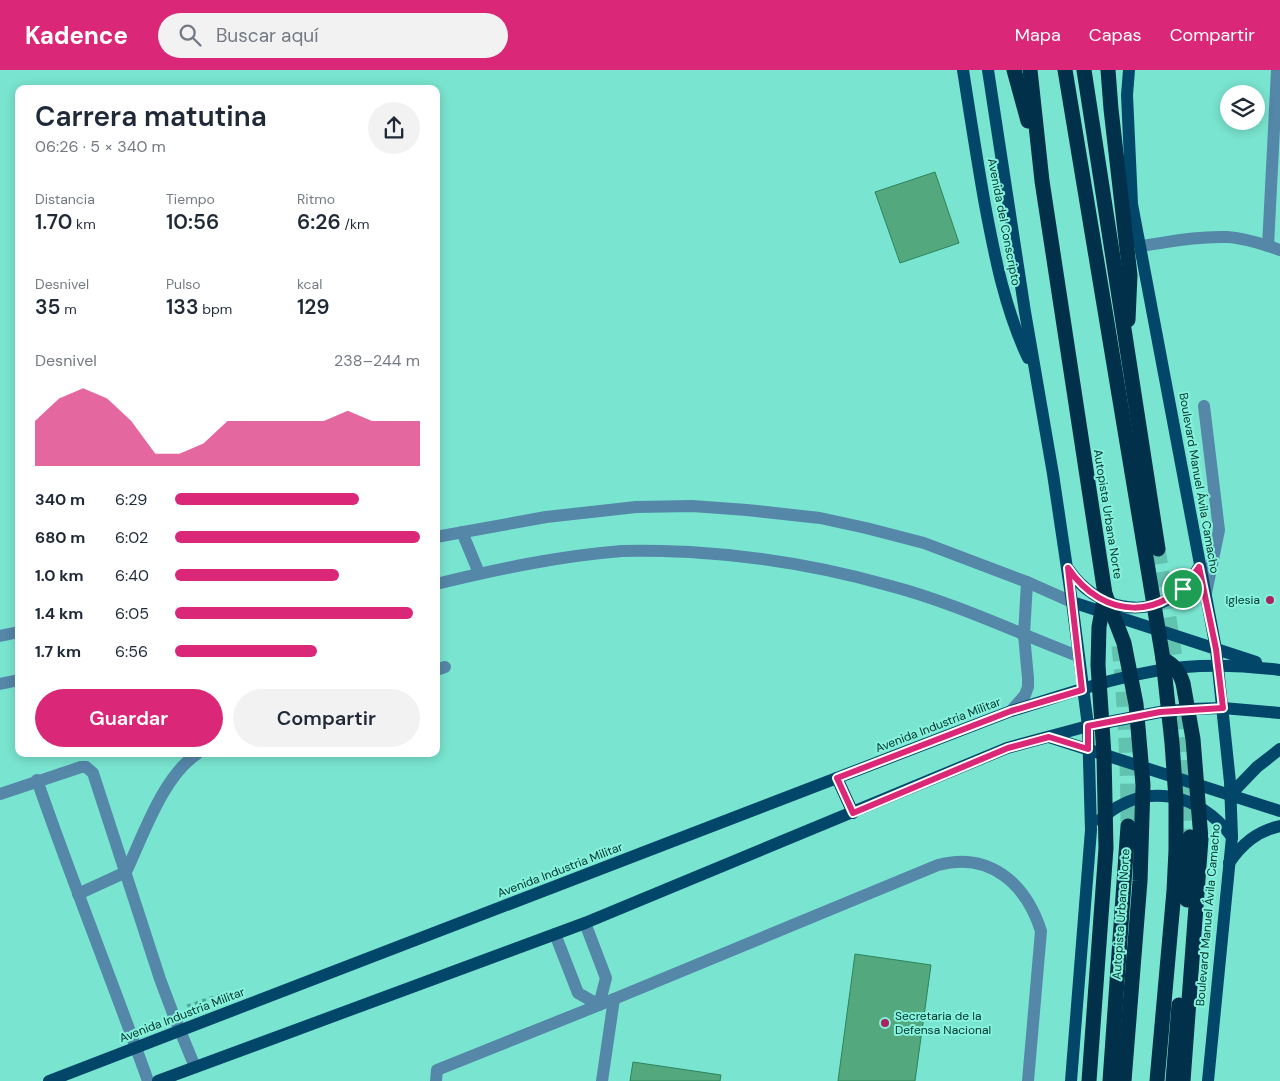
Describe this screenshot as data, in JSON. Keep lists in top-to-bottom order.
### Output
{
  "streets": {
    "highway": ["Boulevard Manuel Ávila Camacho", "Autopista Urbana Norte"],
    "main road": ["Avenida del Conscripto", "Avenida Industria Militar"]
  },
  "crossings": [
    ["Boulevard Manuel Ávila Camacho", "Avenida Industria Militar"]
  ],
  "places": ["Iglesia", "Secretaria de la Defensa Nacional"],
  "page": {
    "header": "Kadence",
    "search": "Buscar aquí",
    "nav": ["Mapa", "Capas", "Compartir"],
    "heading": ["Carrera matutina", "06:26 · 5 × 340 m"],
    "stats": [
      ["Distancia", "1.70 km"],
      ["Tiempo", "10:56"],
      ["Ritmo", "6:26 /km"],
      ["Desnivel", "35 m"],
      ["Pulso", "133 bpm"],
      ["kcal", "129"]
    ],
    "chart": ["Desnivel", "238–244 m"],
    "list": [
      {
        "name": "340 m",
        "note": "6:29"
      },
      {
        "name": "680 m",
        "note": "6:02"
      },
      {
        "name": "1.0 km",
        "note": "6:40"
      },
      {
        "name": "1.4 km",
        "note": "6:05"
      },
      {
        "name": "1.7 km",
        "note": "6:56"
      }
    ],
    "buttons": ["Guardar", "Compartir"]
  }
}
